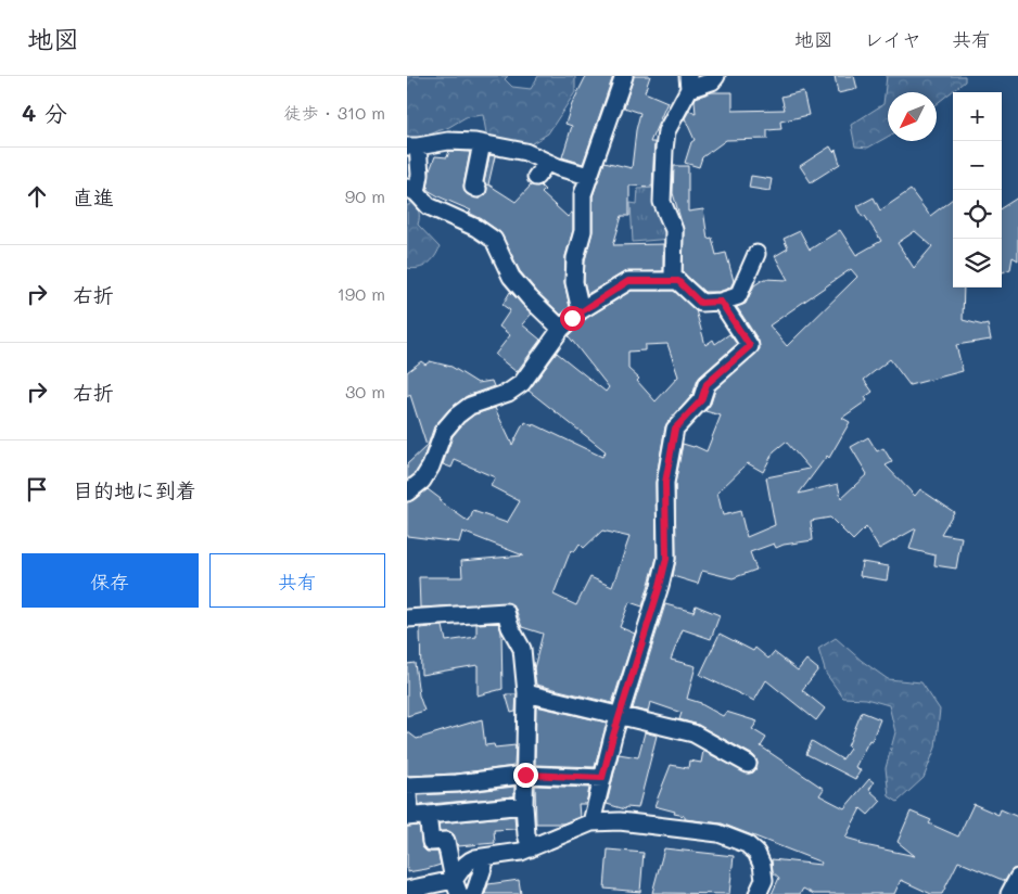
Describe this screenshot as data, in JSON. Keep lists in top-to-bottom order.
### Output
{
  "north": "bottom left",
  "page": {
    "header": "地図",
    "nav": ["地図", "レイヤ", "共有"],
    "heading": ["4 分", "徒歩 · 310 m"],
    "map_buttons": ["+", "−"],
    "list": [
      ["直進", "90 m"],
      ["右折", "190 m"],
      ["右折", "30 m"],
      "目的地に到着"
    ],
    "buttons": ["保存", "共有"]
  }
}
